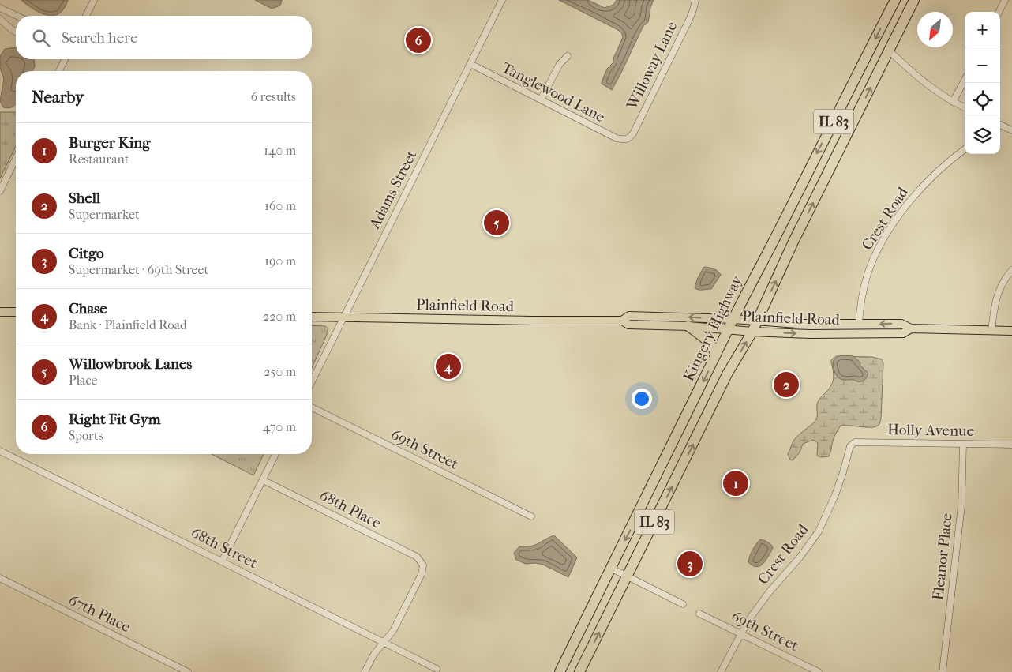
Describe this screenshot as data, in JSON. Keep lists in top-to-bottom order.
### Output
{
  "streets": {
    "highway": ["IL 83", "Kingery Highway"],
    "main road": ["Plainfield Road"],
    "street": [
      "Willoway Lane",
      "Tanglewood Lane",
      "Adams Street",
      "Crest Road",
      "Holly Avenue",
      "69th Street",
      "68th Place",
      "68th Street",
      "Eleanor Place",
      "67th Place"
    ]
  },
  "crossings": [
    ["Willoway Lane", "Tanglewood Lane"],
    ["Tanglewood Lane", "Adams Street"],
    ["IL 83", "Plainfield Road"],
    ["Adams Street", "Plainfield Road"],
    ["Crest Road", "Plainfield Road"],
    ["Crest Road", "Holly Avenue"],
    ["Crest Road", "69th Street"],
    ["Plainfield Road", "Kingery Highway"],
    ["Holly Avenue", "Eleanor Place"],
    ["68th Place", "68th Street"]
  ],
  "north": "bottom left",
  "page": {
    "map_buttons": ["+", "−"],
    "search": "Search here",
    "pins": [
      "6",
      "5",
      "4",
      "2",
      "1",
      "3"
    ],
    "heading": ["Nearby", "6 results"],
    "list": [
      {
        "mark": "1",
        "name": "Burger King",
        "note": "Restaurant",
        "value": "140 m"
      },
      {
        "mark": "2",
        "name": "Shell",
        "note": "Supermarket",
        "value": "160 m"
      },
      {
        "mark": "3",
        "name": "Citgo",
        "note": "Supermarket · 69th Street",
        "value": "190 m"
      },
      {
        "mark": "4",
        "name": "Chase",
        "note": "Bank · Plainfield Road",
        "value": "220 m"
      },
      {
        "mark": "5",
        "name": "Willowbrook Lanes",
        "note": "Place",
        "value": "250 m"
      },
      {
        "mark": "6",
        "name": "Right Fit Gym",
        "note": "Sports",
        "value": "470 m"
      }
    ]
  }
}
